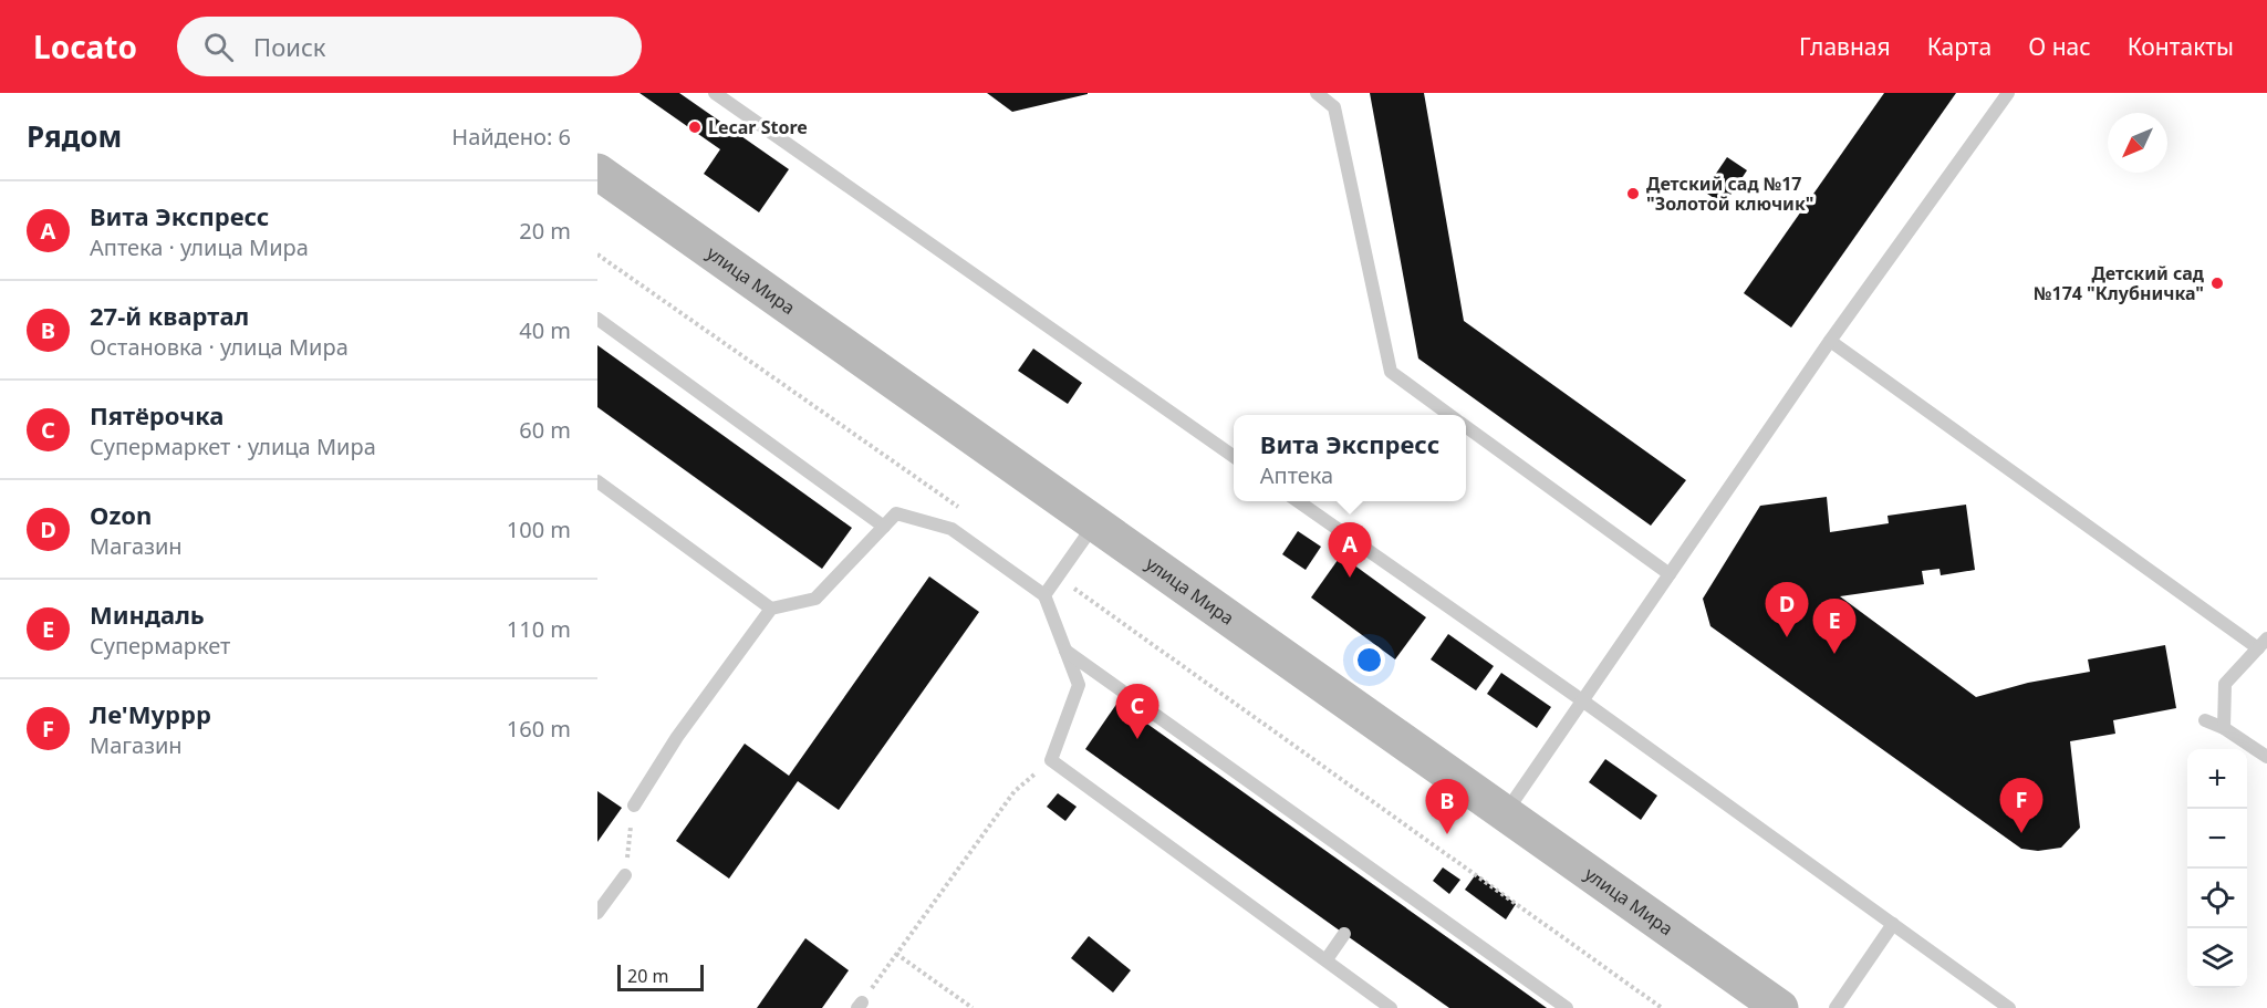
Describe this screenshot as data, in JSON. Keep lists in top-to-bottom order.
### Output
{
  "streets": {
    "main road": ["улица Мира"]
  },
  "places": ["Lecar Store", "Детский сад №17 \"Золотой ключик\"", "Детский сад №174 \"Клубничка\""],
  "scale_bar": "20 m",
  "north": "bottom left",
  "page": {
    "header": "Locato",
    "search": "Поиск",
    "nav": [
      "Главная",
      "Карта",
      "О нас",
      "Контакты"
    ],
    "heading": ["Рядом", "Найдено: 6"],
    "list": [
      {
        "mark": "A",
        "name": "Вита Экспресс",
        "note": "Аптека · улица Мира",
        "value": "20 m"
      },
      {
        "mark": "B",
        "name": "27-й квартал",
        "note": "Остановка · улица Мира",
        "value": "40 m"
      },
      {
        "mark": "C",
        "name": "Пятёрочка",
        "note": "Супермаркет · улица Мира",
        "value": "60 m"
      },
      {
        "mark": "D",
        "name": "Ozon",
        "note": "Магазин",
        "value": "100 m"
      },
      {
        "mark": "E",
        "name": "Миндаль",
        "note": "Супермаркет",
        "value": "110 m"
      },
      {
        "mark": "F",
        "name": "Ле'Муррр",
        "note": "Магазин",
        "value": "160 m"
      }
    ],
    "popup": ["Вита Экспресс", "Аптека"],
    "pins": [
      "A",
      "D",
      "E",
      "C",
      "F",
      "B"
    ],
    "map_buttons": ["+", "−"],
    "scale": "20 m"
  }
}
